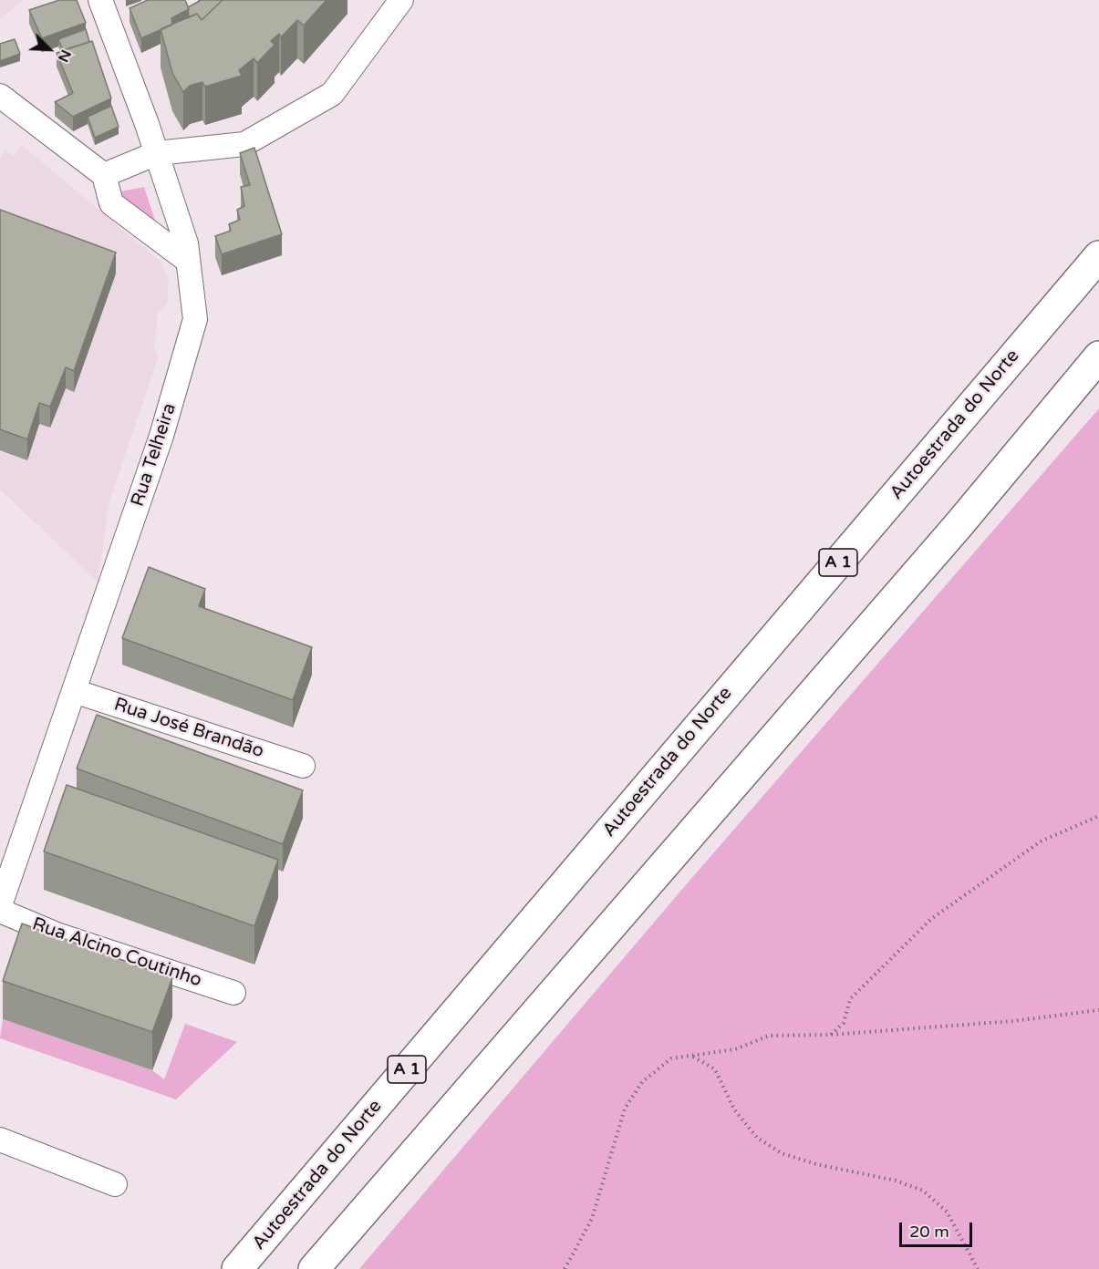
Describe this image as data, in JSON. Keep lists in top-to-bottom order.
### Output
{
  "streets": {
    "highway": ["Autoestrada do Norte", "A 1"],
    "street": ["Rua Telheira", "Rua José Brandão", "Rua Alcino Coutinho"]
  },
  "crossings": [
    ["Rua Telheira", "Rua José Brandão"]
  ],
  "scale_bar": "20 m",
  "north": "bottom right"
}
